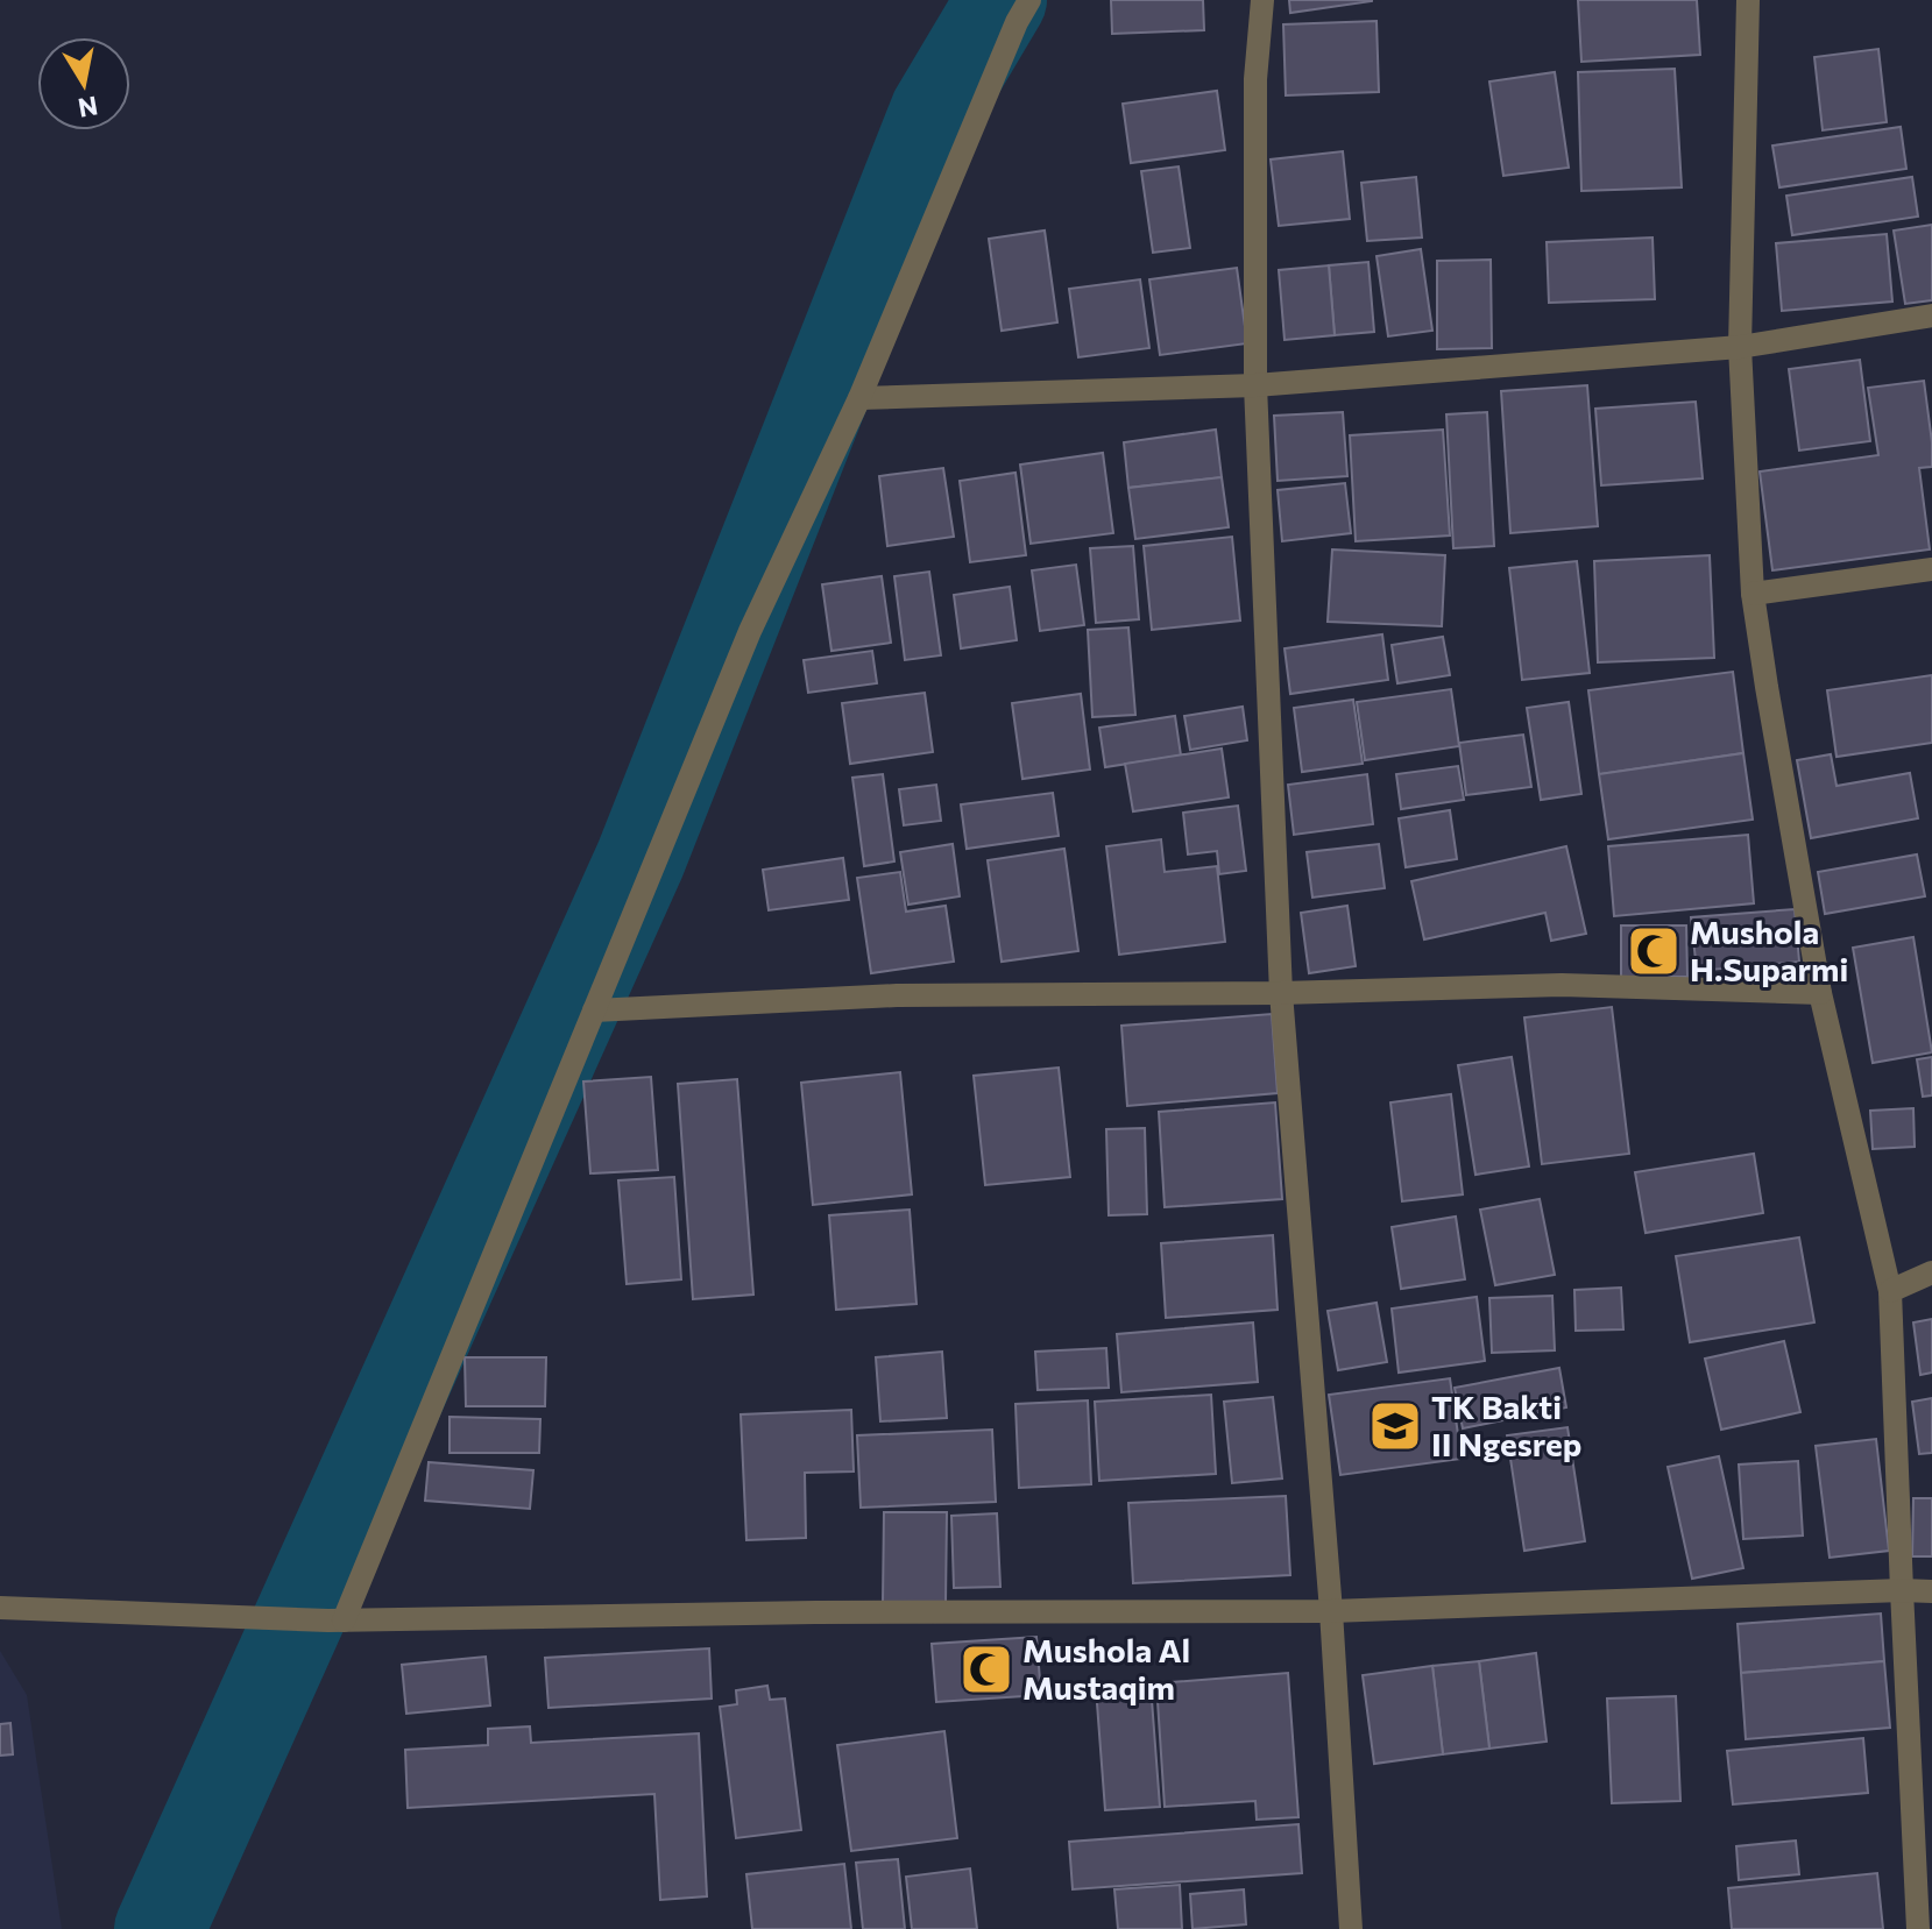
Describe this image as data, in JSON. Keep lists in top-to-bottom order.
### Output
{
  "places": {
    "mosque": ["Mushola H.Suparmi", "Mushola Al Mustaqim"],
    "school or university": ["TK Bakti II Ngesrep"]
  },
  "north": "bottom"
}
